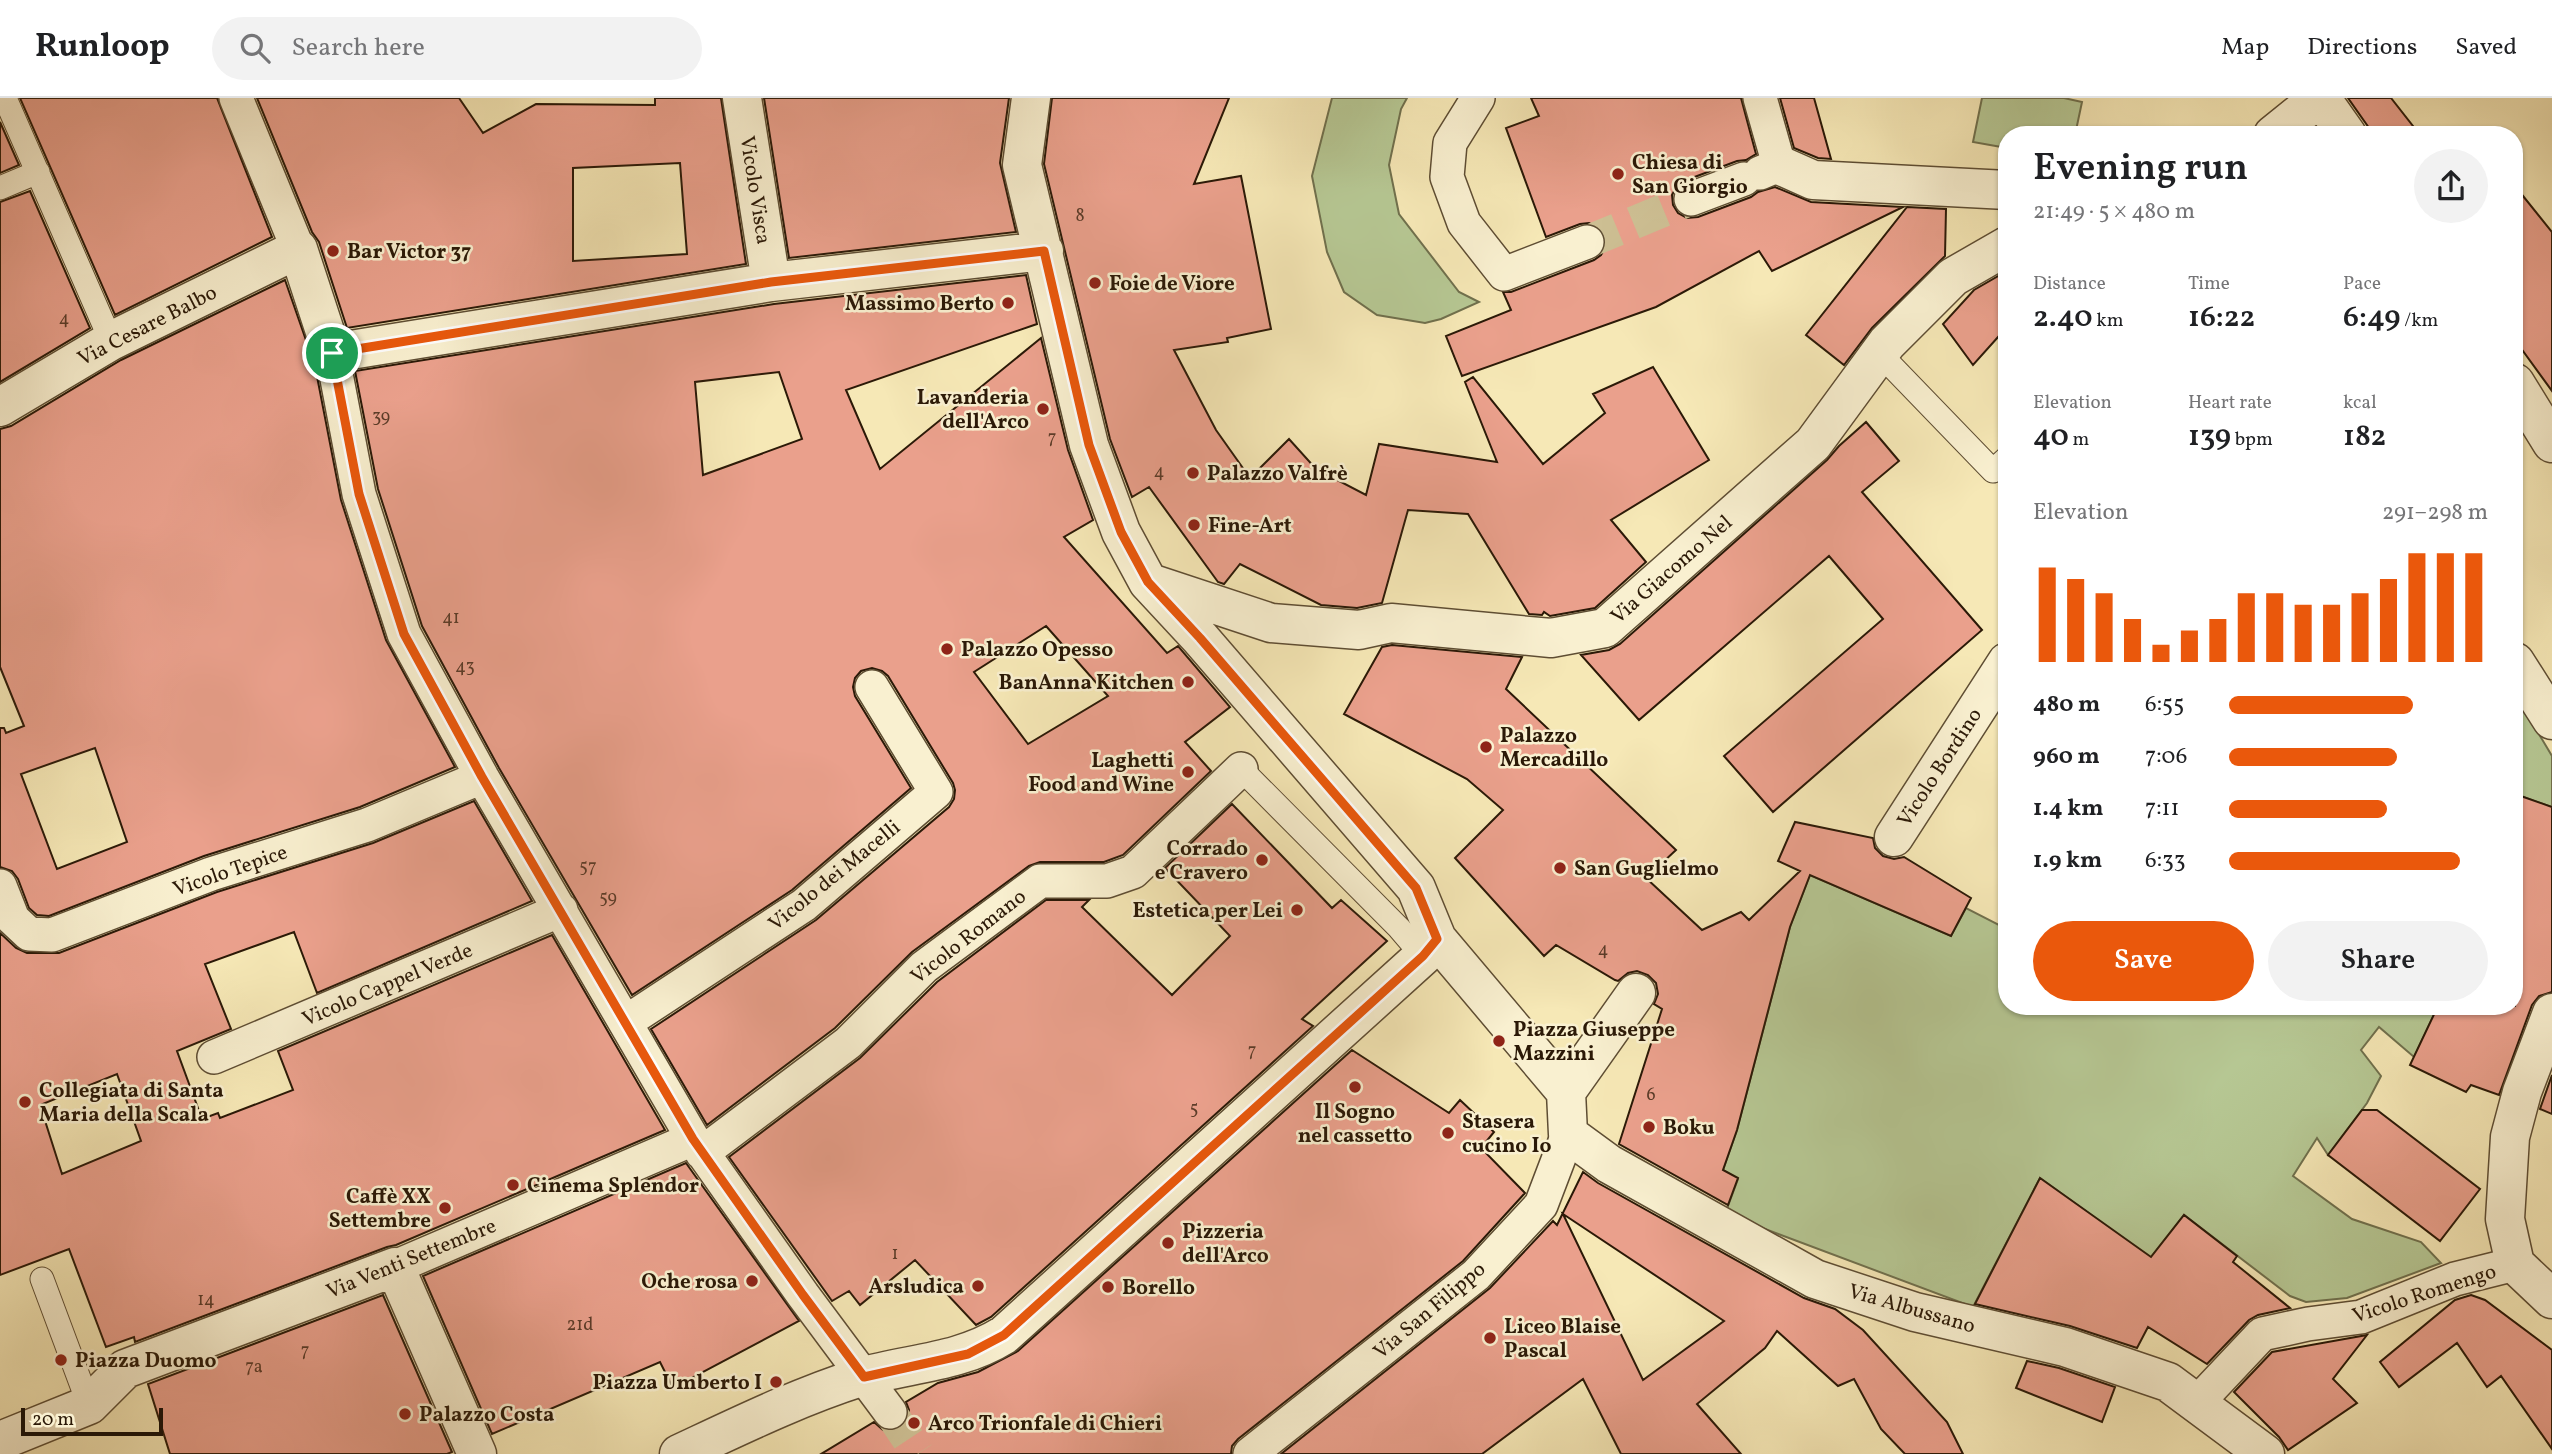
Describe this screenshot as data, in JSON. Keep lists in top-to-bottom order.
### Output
{
  "streets": {
    "street": [
      "Vicolo Visca",
      "Via Cesare Balbo",
      "Via Giacomo Nel",
      "Vicolo Bordino",
      "Vicolo Tepice",
      "Vicolo dei Macelli",
      "Vicolo Romano",
      "Vicolo Cappel Verde",
      "Via Venti Settembre",
      "Vicolo Romengo",
      "Via Albussano",
      "Via San Filippo"
    ]
  },
  "crossings": [
    ["Vicolo Romano", "Via Venti Settembre"],
    ["Vicolo Romengo", "Via Albussano"],
    ["Via Albussano", "Via San Filippo"]
  ],
  "places": [
    "Chiesa di San Giorgio",
    "Bar Victor 37",
    "Foie de Viore",
    "Massimo Berto",
    "Lavanderia dell'Arco",
    "Palazzo Valfrè",
    "Fine-Art",
    "Palazzo Opesso",
    "BanAnna Kitchen",
    "Palazzo Mercadillo",
    "Laghetti Food and Wine",
    "Corrado e Cravero",
    "San Guglielmo",
    "Estetica per Lei",
    "Piazza Giuseppe Mazzini",
    "Il Sogno nel cassetto",
    "Collegiata di Santa Maria della Scala",
    "Boku",
    "Stasera cucino Io",
    "Cinema Splendor",
    "Caffè XX Settembre",
    "Pizzeria dell'Arco",
    "Oche rosa",
    "Arsludica",
    "Borello",
    "Liceo Blaise Pascal",
    "Piazza Duomo",
    "Piazza Umberto I",
    "Palazzo Costa",
    "Arco Trionfale di Chieri"
  ],
  "house_numbers": [
    "8",
    "4",
    "39",
    "7",
    "4",
    "41",
    "43",
    "57",
    "59",
    "4",
    "7",
    "6",
    "5",
    "1",
    "14",
    "21d",
    "7",
    "7a"
  ],
  "scale_bar": "20 m",
  "page": {
    "header": "Runloop",
    "search": "Search here",
    "nav": ["Map", "Directions", "Saved"],
    "heading": ["Evening run", "21:49 · 5 × 480 m"],
    "stats": [
      ["Distance", "2.40 km"],
      ["Time", "16:22"],
      ["Pace", "6:49 /km"],
      ["Elevation", "40 m"],
      ["Heart rate", "139 bpm"],
      ["kcal", "182"]
    ],
    "chart": ["Elevation", "291–298 m"],
    "list": [
      {
        "name": "480 m",
        "note": "6:55"
      },
      {
        "name": "960 m",
        "note": "7:06"
      },
      {
        "name": "1.4 km",
        "note": "7:11"
      },
      {
        "name": "1.9 km",
        "note": "6:33"
      }
    ],
    "buttons": ["Save", "Share"],
    "scale": "20 m"
  }
}
